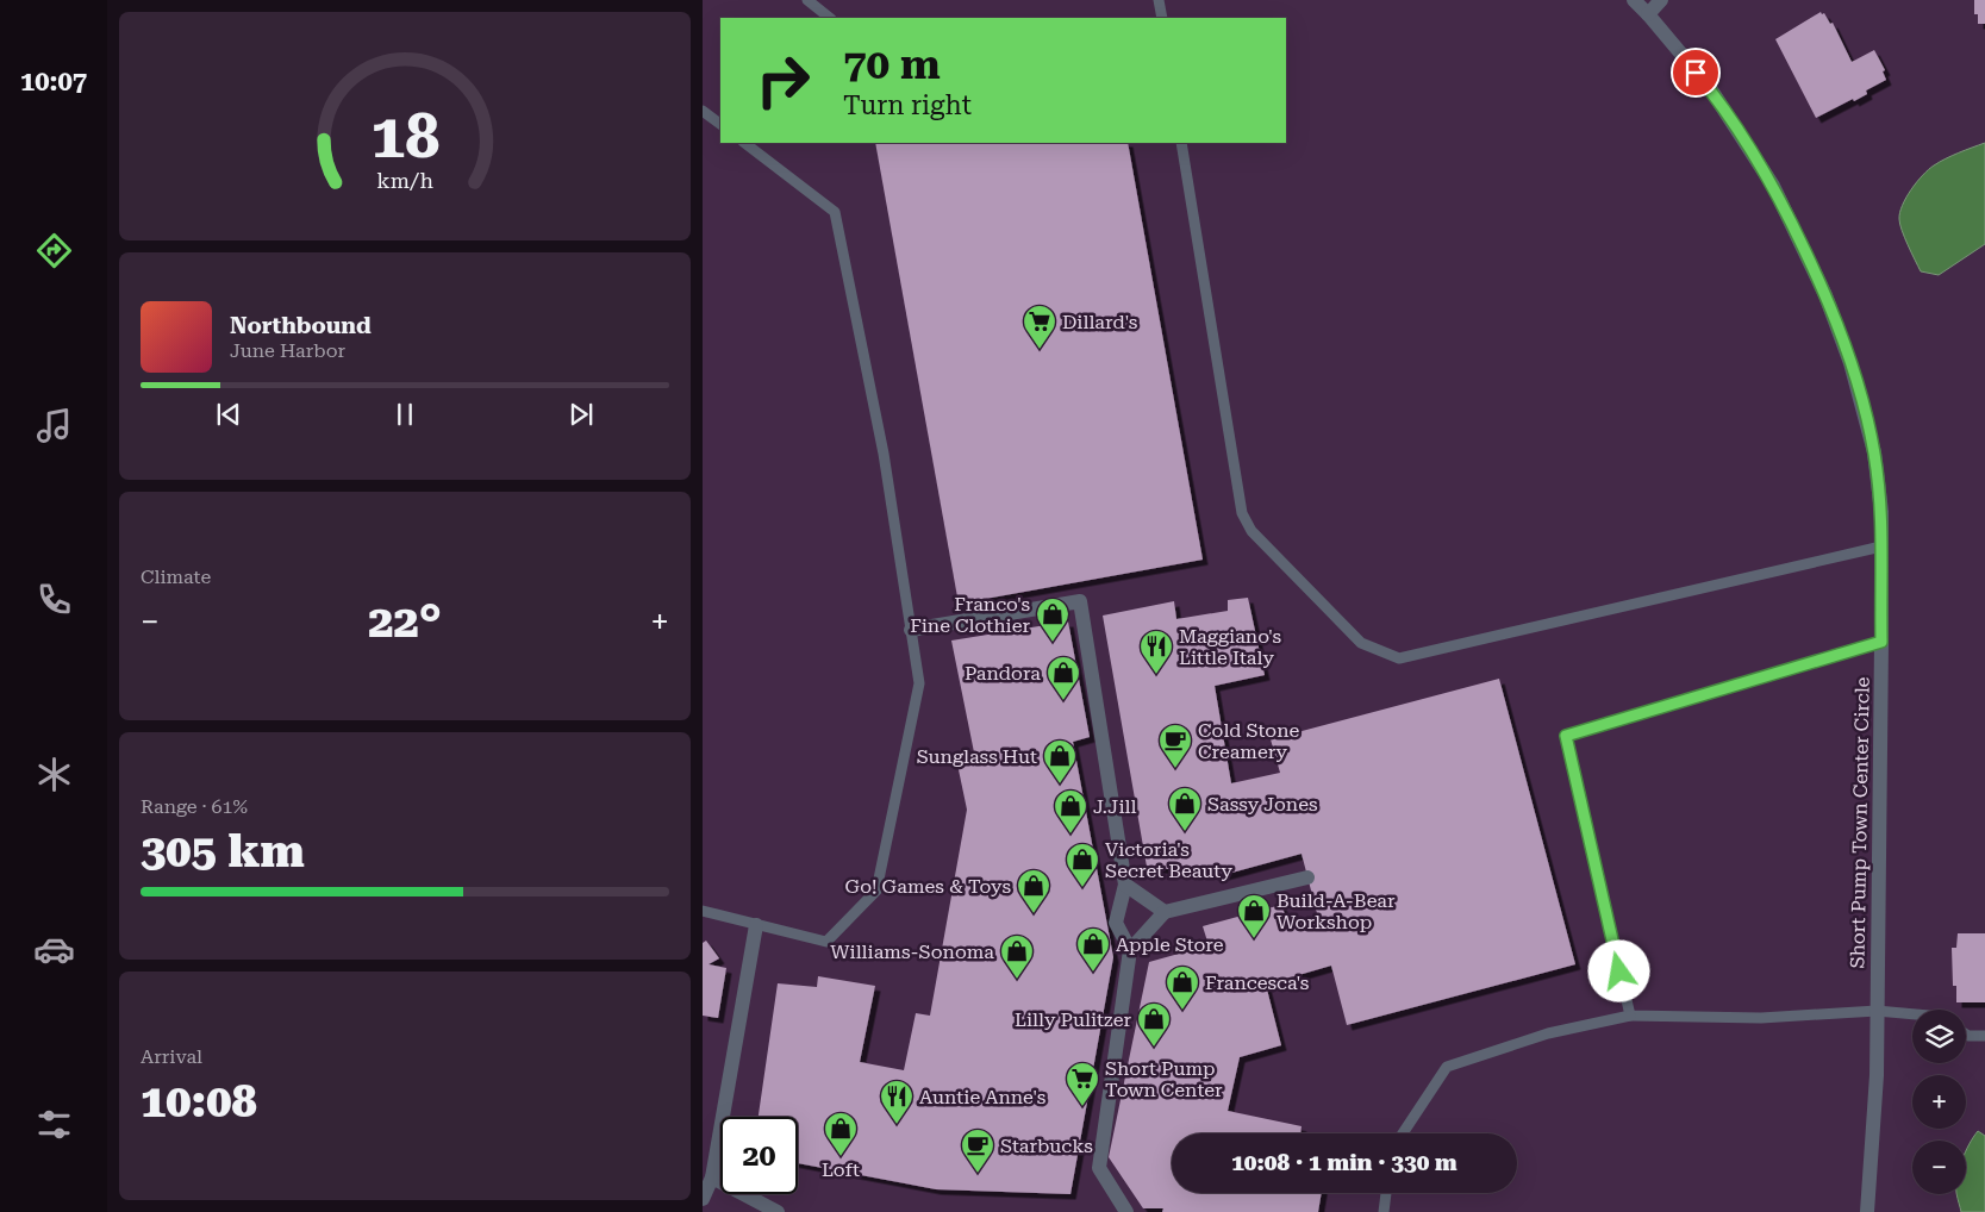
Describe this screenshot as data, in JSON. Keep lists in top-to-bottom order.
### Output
{
  "streets": {
    "street": ["Short Pump Town Center Circle"]
  },
  "places": {
    "supermarket": ["Dillard's", "Short Pump Town Center"],
    "shop": [
      "Franco's Fine Clothier",
      "Pandora",
      "Sunglass Hut",
      "Sassy Jones",
      "J.Jill",
      "Victoria's Secret Beauty",
      "Go! Games & Toys",
      "Build-A-Bear Workshop",
      "Apple Store",
      "Williams-Sonoma",
      "Francesca's",
      "Lilly Pulitzer",
      "Loft"
    ],
    "restaurant": ["Maggiano's Little Italy", "Auntie Anne's"],
    "cafe": ["Cold Stone Creamery", "Starbucks"]
  },
  "page": {
    "tabs": "10:07",
    "turn": ["70 m", "Turn right"],
    "song": ["Northbound", "June Harbor"],
    "tile": [
      "Climate",
      ["Range · 61%", "305 km"],
      ["Arrival", "10:08"]
    ],
    "heat": ["−", "22°", "+"],
    "map_buttons": ["+", "−"],
    "limit": "20",
    "trip": "10:08 · 1 min · 330 m",
    "gauge": ["18", "km/h"]
  }
}
